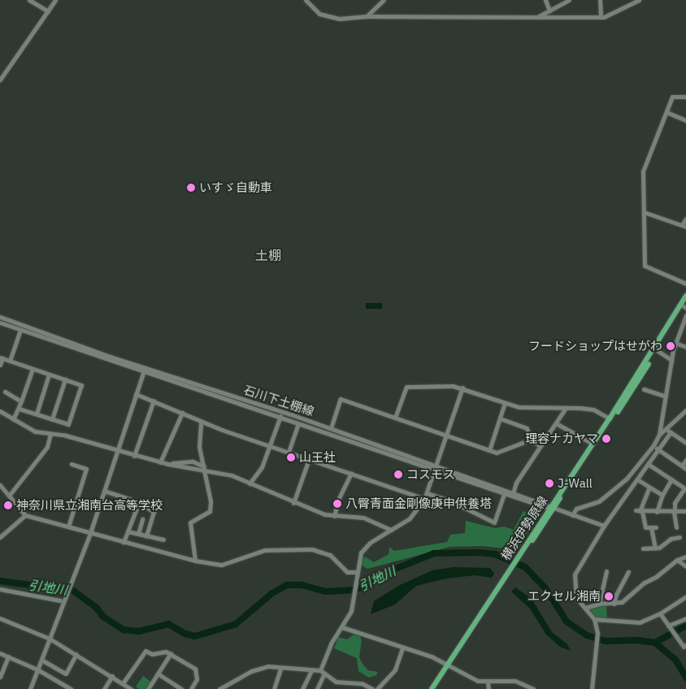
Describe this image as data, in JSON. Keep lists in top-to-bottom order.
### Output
{
  "streets": {
    "main road": ["横浜伊勢原線"],
    "street": ["石川下土棚線"]
  },
  "crossings": [
    ["石川下土棚線", "横浜伊勢原線"]
  ],
  "districts": ["土棚"],
  "water": ["引地川"],
  "places": [
    "いすゞ自動車",
    "フードショップはせがわ",
    "理容ナカヤマ",
    "山王社",
    "コスモス",
    "J-Wall",
    "八臀青面金剛像庚申供養塔",
    "神奈川県立湘南台高等学校",
    "エクセル湘南"
  ]
}
